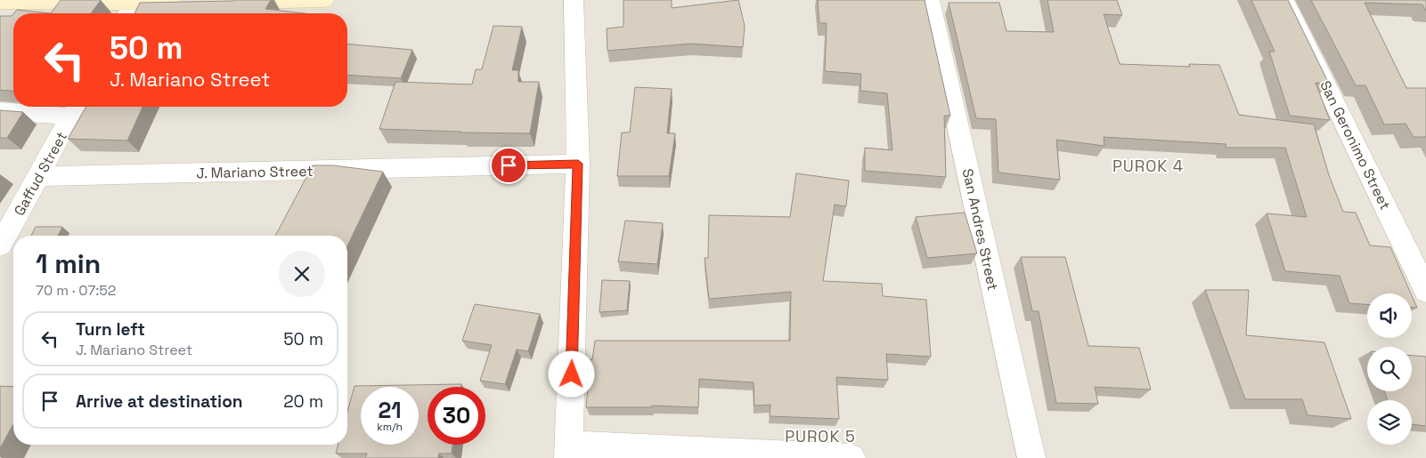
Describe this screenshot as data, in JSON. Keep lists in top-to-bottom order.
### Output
{
  "streets": {
    "street": [
      "San Geronimo Street",
      "J. Mariano Street",
      "Gaffud Street",
      "San Andres Street"
    ]
  },
  "crossings": [
    ["J. Mariano Street", "Gaffud Street"]
  ],
  "districts": ["PUROK 4", "PUROK 5"],
  "page": {
    "turn": ["50 m", "J. Mariano Street"],
    "heading": ["1 min", "70 m · 07:52"],
    "list": [
      {
        "name": "Turn left",
        "note": "J. Mariano Street",
        "value": "50 m"
      },
      {
        "name": "Arrive at destination",
        "value": "20 m"
      }
    ],
    "speed": "21 km/h",
    "limit": "30"
  }
}
